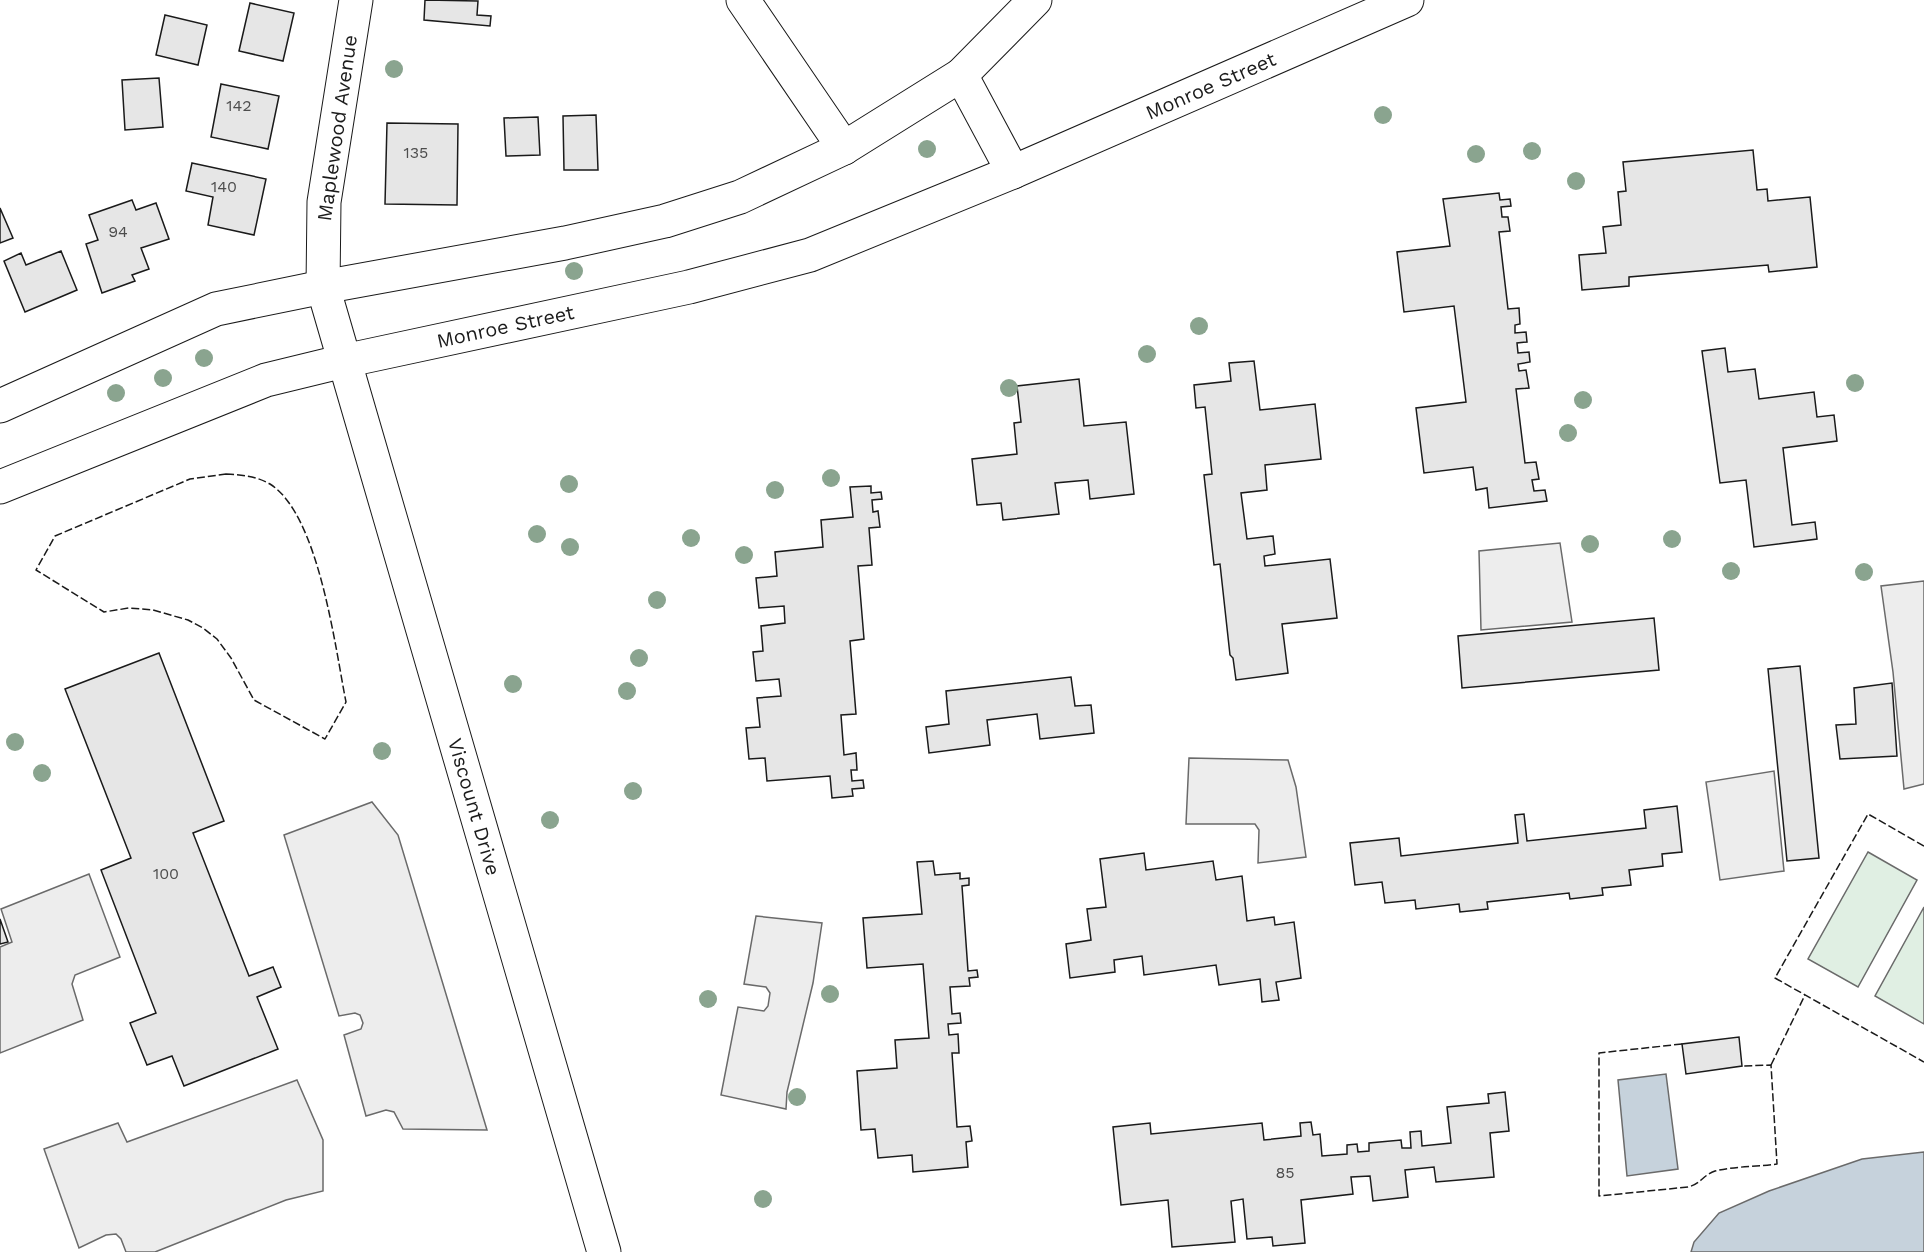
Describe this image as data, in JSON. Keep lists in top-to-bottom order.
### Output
{
  "streets": {
    "street": ["Monroe Street", "Maplewood Avenue", "Viscount Drive"]
  },
  "crossings": [
    ["Monroe Street", "Maplewood Avenue"],
    ["Monroe Street", "Viscount Drive"],
    ["Maplewood Avenue", "Viscount Drive"]
  ],
  "house_numbers": [
    "142",
    "135",
    "140",
    "94",
    "100",
    "85"
  ]
}
